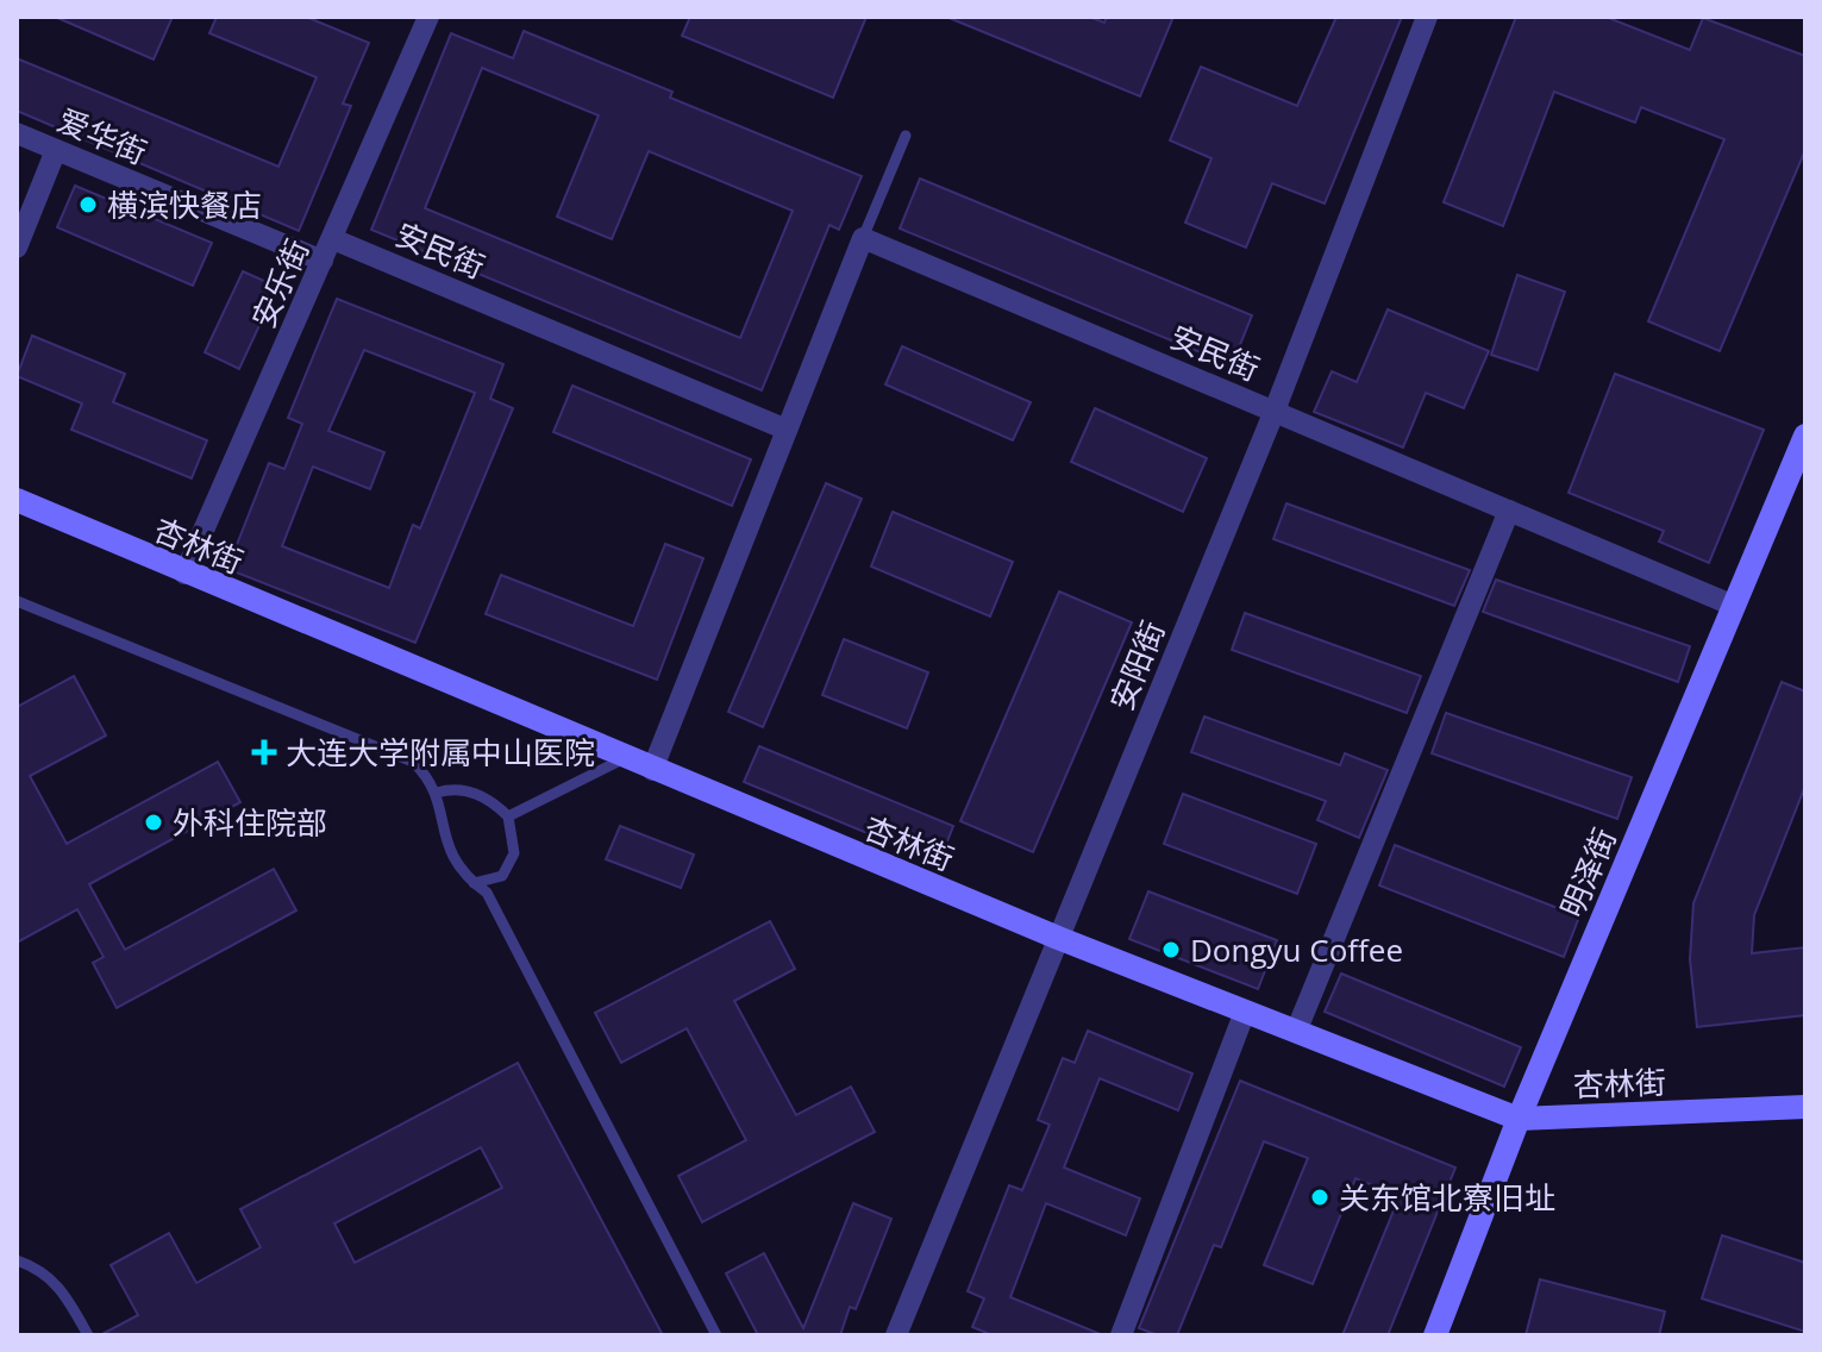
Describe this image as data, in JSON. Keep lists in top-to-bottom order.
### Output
{
  "streets": {
    "street": [
      "爱华街",
      "安民街",
      "安乐街",
      "杏林街",
      "安阳街",
      "明泽街"
    ]
  },
  "crossings": [
    ["爱华街", "安乐街"],
    ["安民街", "安乐街"],
    ["安民街", "安阳街"],
    ["安民街", "明泽街"],
    ["安乐街", "杏林街"],
    ["杏林街", "安阳街"],
    ["杏林街", "明泽街"]
  ],
  "places": {
    "other": [
      "横滨快餐店",
      "外科住院部",
      "Dongyu Coffee",
      "关东馆北寮旧址"
    ],
    "health": ["大连大学附属中山医院"]
  }
}
